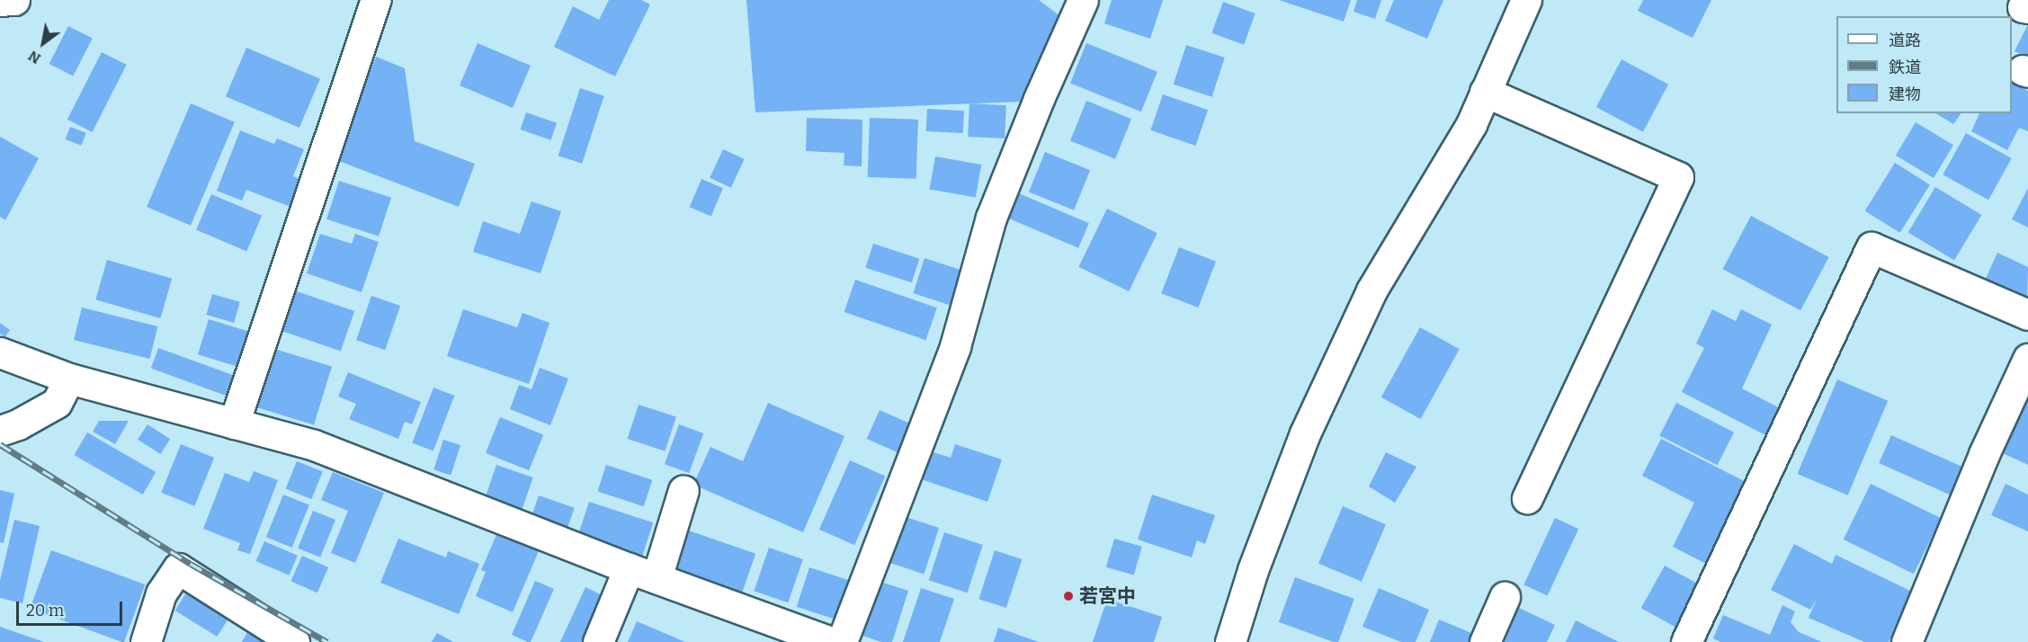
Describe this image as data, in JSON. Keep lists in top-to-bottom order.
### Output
{
  "places": ["若宮中"],
  "legend": ["道路", "鉄道", "建物"],
  "scale_bar": "20 m",
  "north": "bottom left"
}
